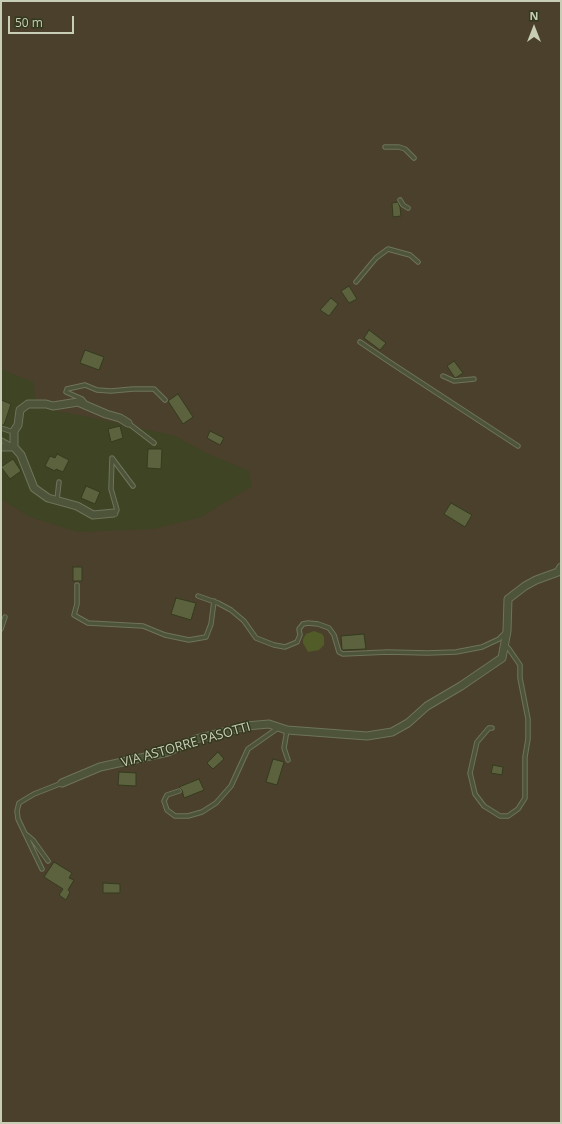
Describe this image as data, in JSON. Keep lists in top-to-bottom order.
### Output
{
  "streets": {
    "street": ["VIA ASTORRE PASOTTI"]
  },
  "scale_bar": "50 m",
  "north": "top"
}
